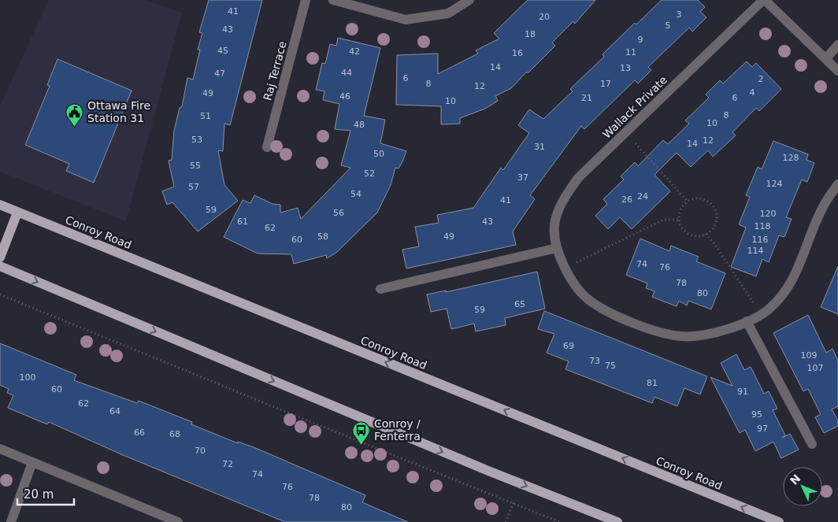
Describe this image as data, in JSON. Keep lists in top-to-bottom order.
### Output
{
  "streets": {
    "main road": ["Conroy Road"],
    "street": ["Raj Terrace", "Wallack Private"]
  },
  "places": {
    "public building": ["Ottawa Fire Station 31"],
    "bus stop": ["Conroy / Fenterra"]
  },
  "house_numbers": [
    "41",
    "3",
    "20",
    "5",
    "43",
    "18",
    "9",
    "45",
    "42",
    "11",
    "16",
    "14",
    "13",
    "44",
    "47",
    "6",
    "2",
    "8",
    "17",
    "12",
    "4",
    "49",
    "46",
    "21",
    "6",
    "10",
    "8",
    "51",
    "10",
    "48",
    "53",
    "12",
    "14",
    "31",
    "50",
    "128",
    "55",
    "52",
    "37",
    "124",
    "57",
    "54",
    "24",
    "26",
    "41",
    "59",
    "56",
    "120",
    "61",
    "43",
    "118",
    "62",
    "58",
    "49",
    "60",
    "116",
    "114",
    "74",
    "76",
    "78",
    "80",
    "65",
    "59",
    "69",
    "109",
    "73",
    "75",
    "107",
    "100",
    "81",
    "60",
    "91",
    "62",
    "64",
    "95",
    "97",
    "66",
    "68",
    "70",
    "72",
    "74",
    "76",
    "78",
    "80"
  ],
  "scale_bar": "20 m",
  "north": "top left"
}
